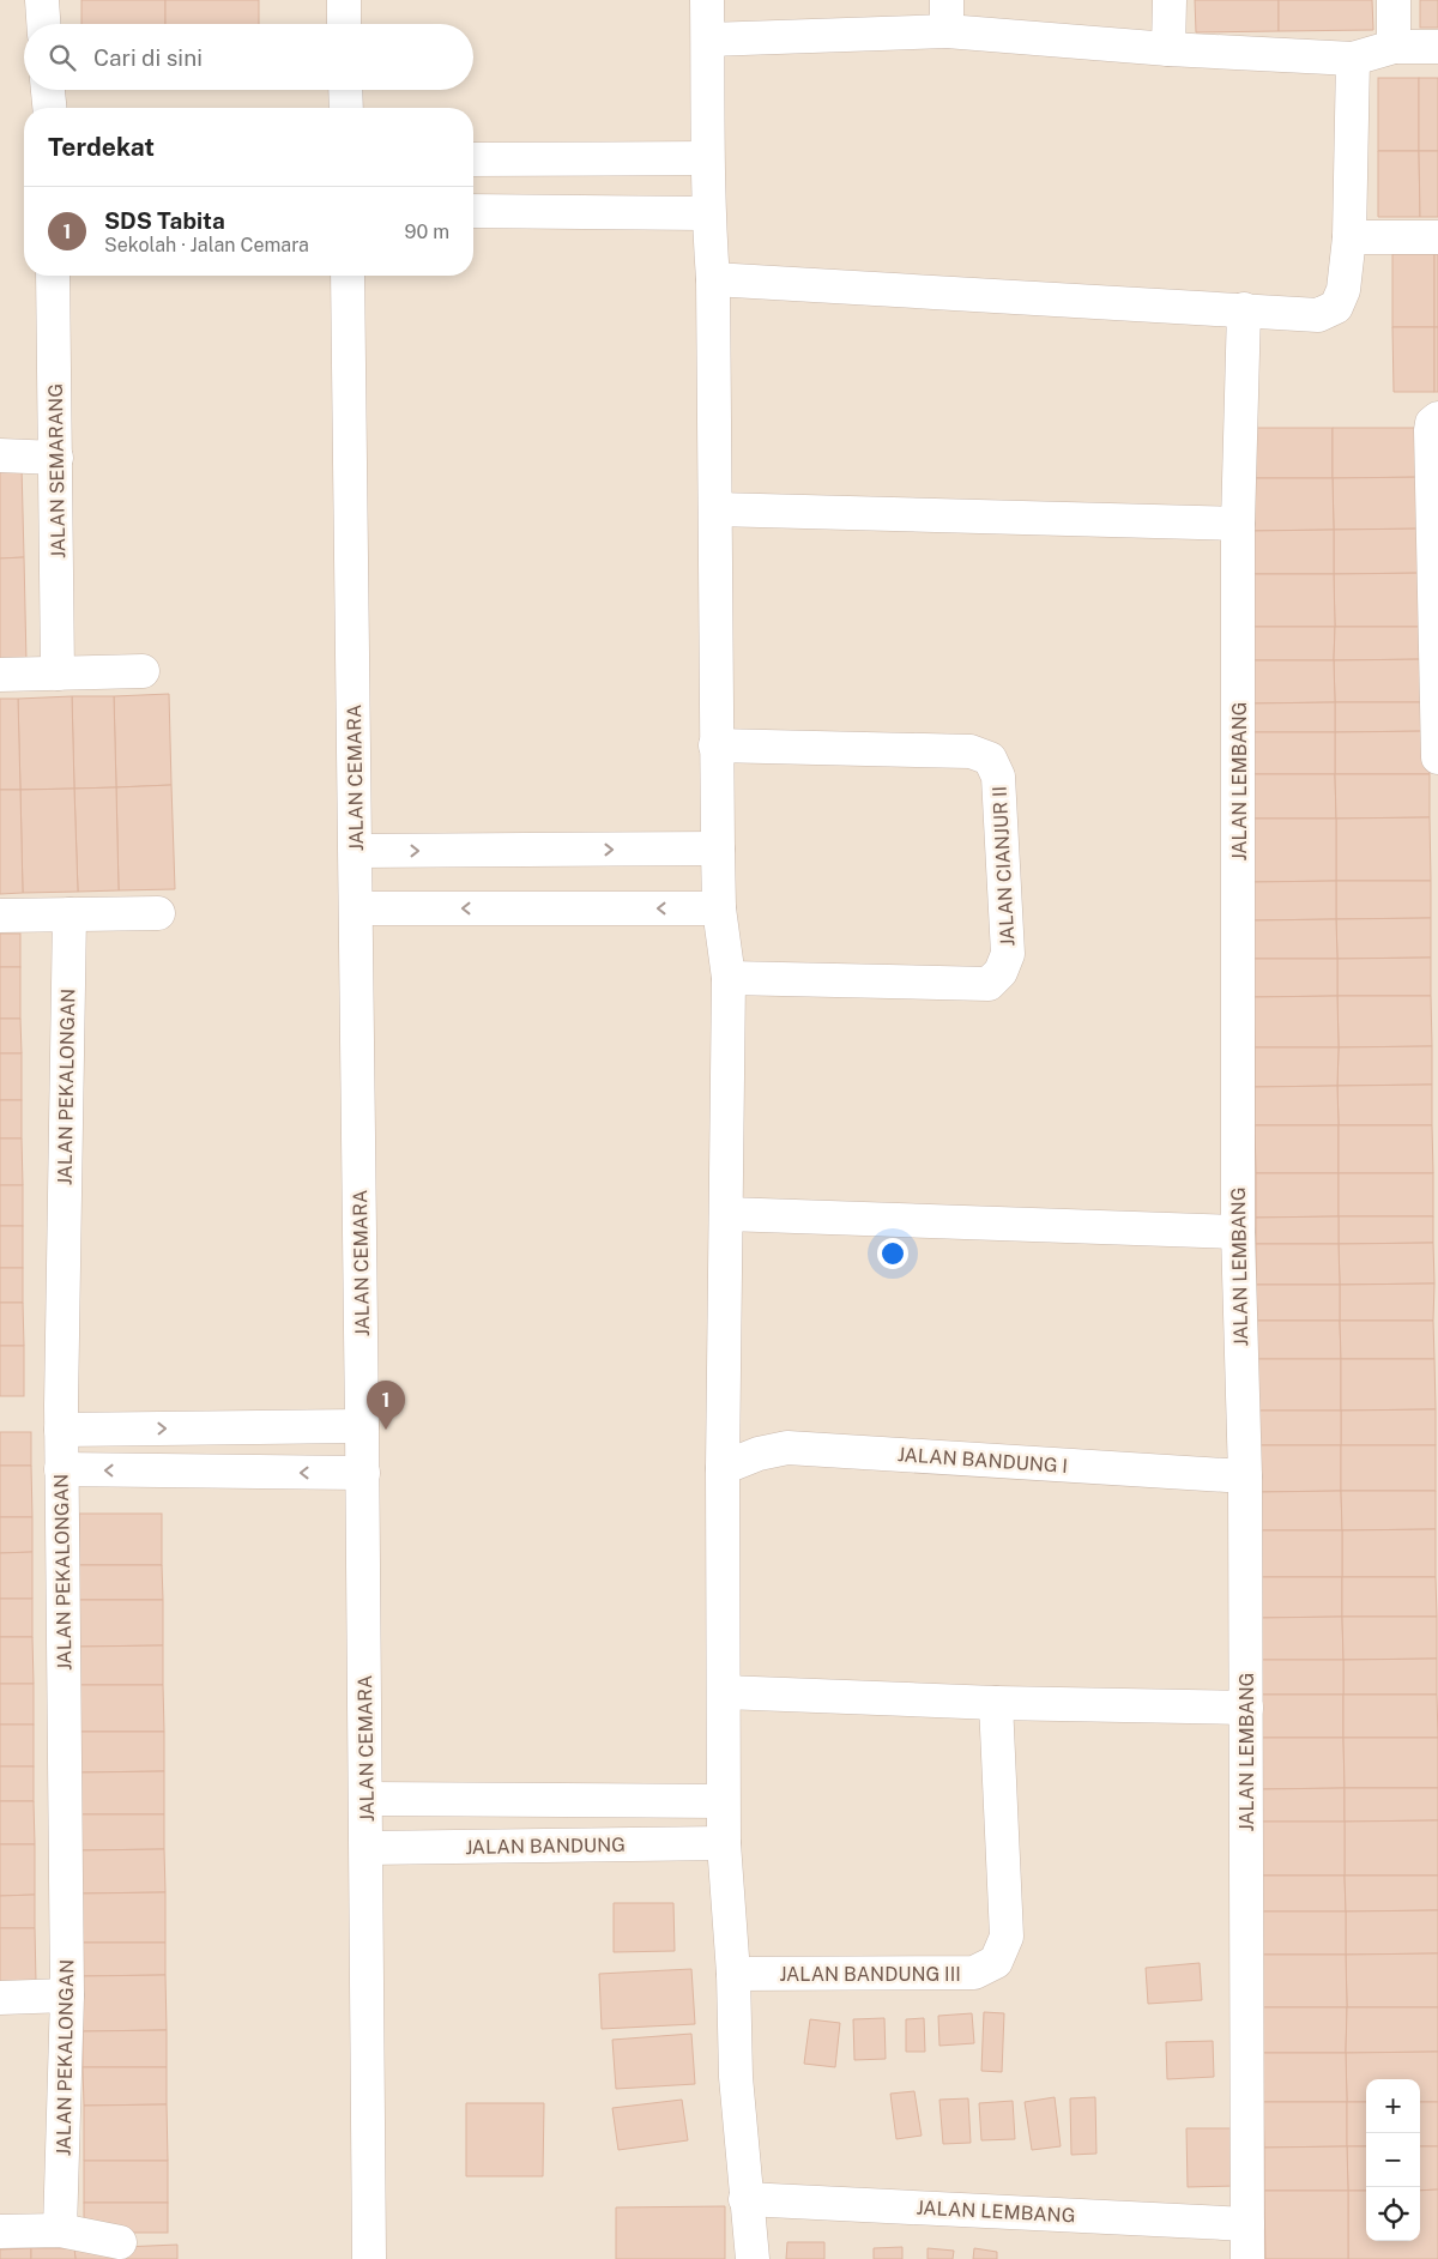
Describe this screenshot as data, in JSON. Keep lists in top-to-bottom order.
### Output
{
  "streets": {
    "street": [
      "JALAN SEMARANG",
      "JALAN CEMARA",
      "JALAN LEMBANG",
      "JALAN CIANJUR II",
      "JALAN PEKALONGAN",
      "JALAN BANDUNG I",
      "JALAN BANDUNG",
      "JALAN BANDUNG III"
    ]
  },
  "crossings": [
    ["JALAN CEMARA", "JALAN BANDUNG"],
    ["JALAN LEMBANG", "JALAN BANDUNG I"]
  ],
  "page": {
    "search": "Cari di sini",
    "heading": "Terdekat",
    "list": [
      {
        "mark": "1",
        "name": "SDS Tabita",
        "note": "Sekolah · Jalan Cemara",
        "value": "90 m"
      }
    ],
    "pins": "1",
    "map_buttons": ["+", "−"]
  }
}
